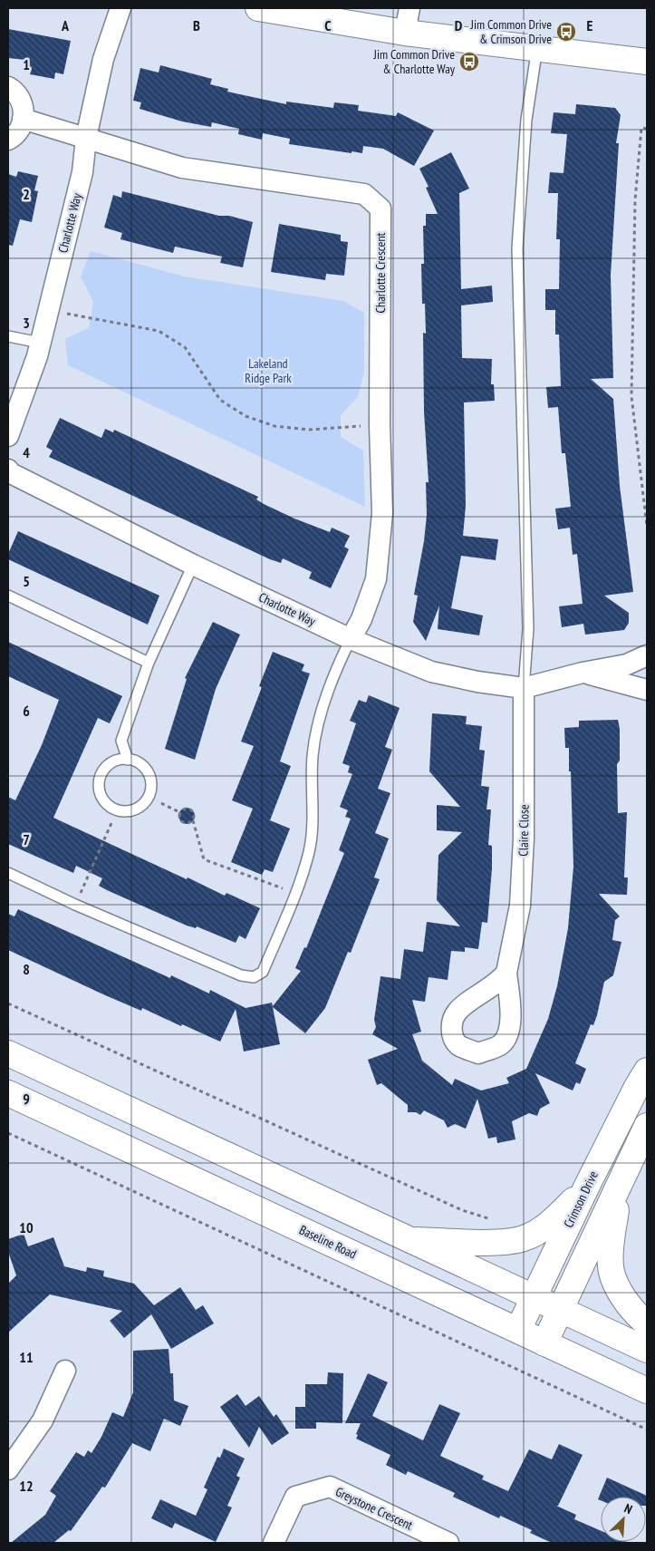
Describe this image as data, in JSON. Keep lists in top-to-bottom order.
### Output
{
  "streets": {
    "main road": ["Crimson Drive", "Baseline Road"],
    "street": [
      "Charlotte Way",
      "Charlotte Crescent",
      "Claire Close",
      "Greystone Crescent"
    ]
  },
  "crossings": [
    ["Charlotte Way", "Charlotte Crescent"],
    ["Charlotte Way", "Claire Close"],
    ["Crimson Drive", "Baseline Road"]
  ],
  "parks": ["Lakeland Ridge Park"],
  "places": {
    "bus stop": ["Jim Common Drive & Crimson Drive", "Jim Common Drive & Charlotte Way"]
  },
  "north": "top right",
  "grid": {
    "columns": [
      "A",
      "B",
      "C",
      "D",
      "E"
    ],
    "rows": [
      "1",
      "2",
      "3",
      "4",
      "5",
      "6",
      "7",
      "8",
      "9",
      "10",
      "11",
      "12"
    ]
  }
}
